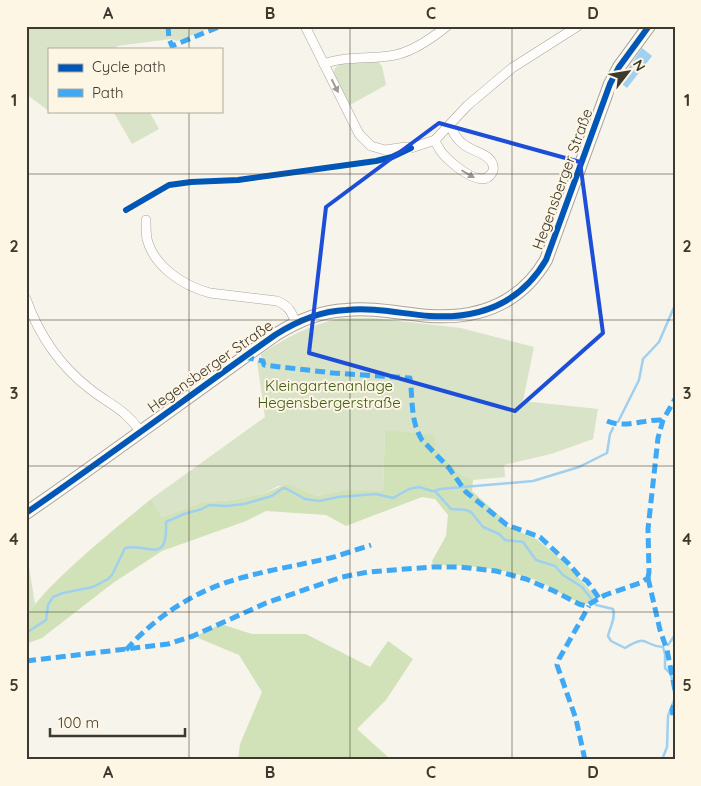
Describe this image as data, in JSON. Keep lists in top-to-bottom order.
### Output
{
  "streets": {
    "street": ["Hegensberger Straße"]
  },
  "parks": ["Kleingartenanlage Hegensbergerstraße"],
  "legend": ["Cycle path", "Path"],
  "scale_bar": "100 m",
  "north": "top right",
  "grid": {
    "columns": [
      "A",
      "B",
      "C",
      "D"
    ],
    "rows": [
      "1",
      "2",
      "3",
      "4",
      "5"
    ]
  }
}
